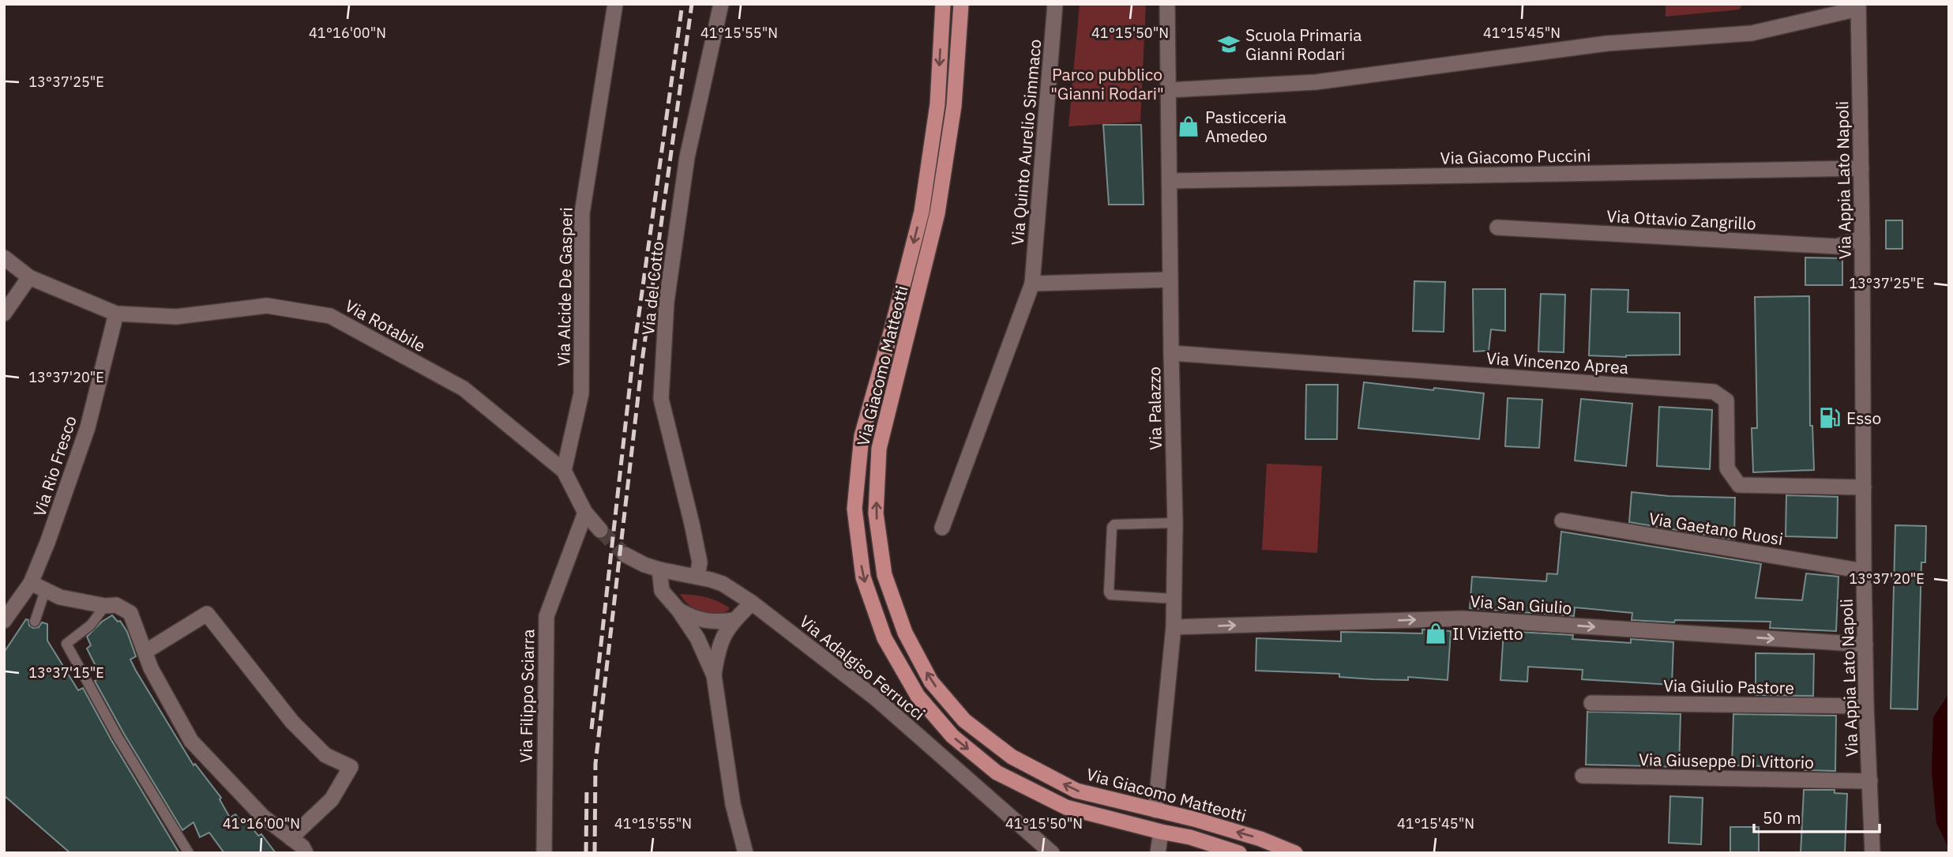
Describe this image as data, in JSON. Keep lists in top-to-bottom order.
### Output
{
  "streets": {
    "main road": ["Via Giacomo Matteotti"],
    "street": [
      "Via Quinto Aurelio Simmaco",
      "Via Giacomo Puccini",
      "Via Appia Lato Napoli",
      "Via Ottavio Zangrillo",
      "Via Alcide De Gasperi",
      "Via del Cotto",
      "Via Rotabile",
      "Via Vincenzo Aprea",
      "Via Palazzo",
      "Via Rio Fresco",
      "Via Gaetano Ruosi",
      "Via San Giulio",
      "Via Adalgiso Ferrucci",
      "Via Giulio Pastore",
      "Via Filippo Sciarra",
      "Via Giuseppe Di Vittorio"
    ]
  },
  "crossings": [
    ["Via Giacomo Puccini", "Via Appia Lato Napoli"],
    ["Via Giacomo Puccini", "Via Palazzo"],
    ["Via Appia Lato Napoli", "Via Ottavio Zangrillo"],
    ["Via Appia Lato Napoli", "Via Vincenzo Aprea"],
    ["Via Appia Lato Napoli", "Via Gaetano Ruosi"],
    ["Via Appia Lato Napoli", "Via San Giulio"],
    ["Via Appia Lato Napoli", "Via Giulio Pastore"],
    ["Via Appia Lato Napoli", "Via Giuseppe Di Vittorio"],
    ["Via Alcide De Gasperi", "Via Rotabile"],
    ["Via del Cotto", "Via Adalgiso Ferrucci"],
    ["Via Rotabile", "Via Rio Fresco"],
    ["Via Vincenzo Aprea", "Via Palazzo"],
    ["Via Giacomo Matteotti", "Via Palazzo"],
    ["Via Palazzo", "Via San Giulio"]
  ],
  "one_way": ["Via San Giulio"],
  "parks": ["Parco pubblico \"Gianni Rodari\""],
  "places": {
    "school or university": ["Scuola Primaria Gianni Rodari"],
    "shop": ["Pasticceria Amedeo", "Il Vizietto"],
    "fuel station": ["Esso"]
  },
  "scale_bar": "50 m",
  "coordinates": [
    "41°16'00\"N",
    "41°15'55\"N",
    "41°15'50\"N",
    "41°15'45\"N",
    "13°37'25\"E",
    "13°37'20\"E",
    "13°37'15\"E"
  ]
}
